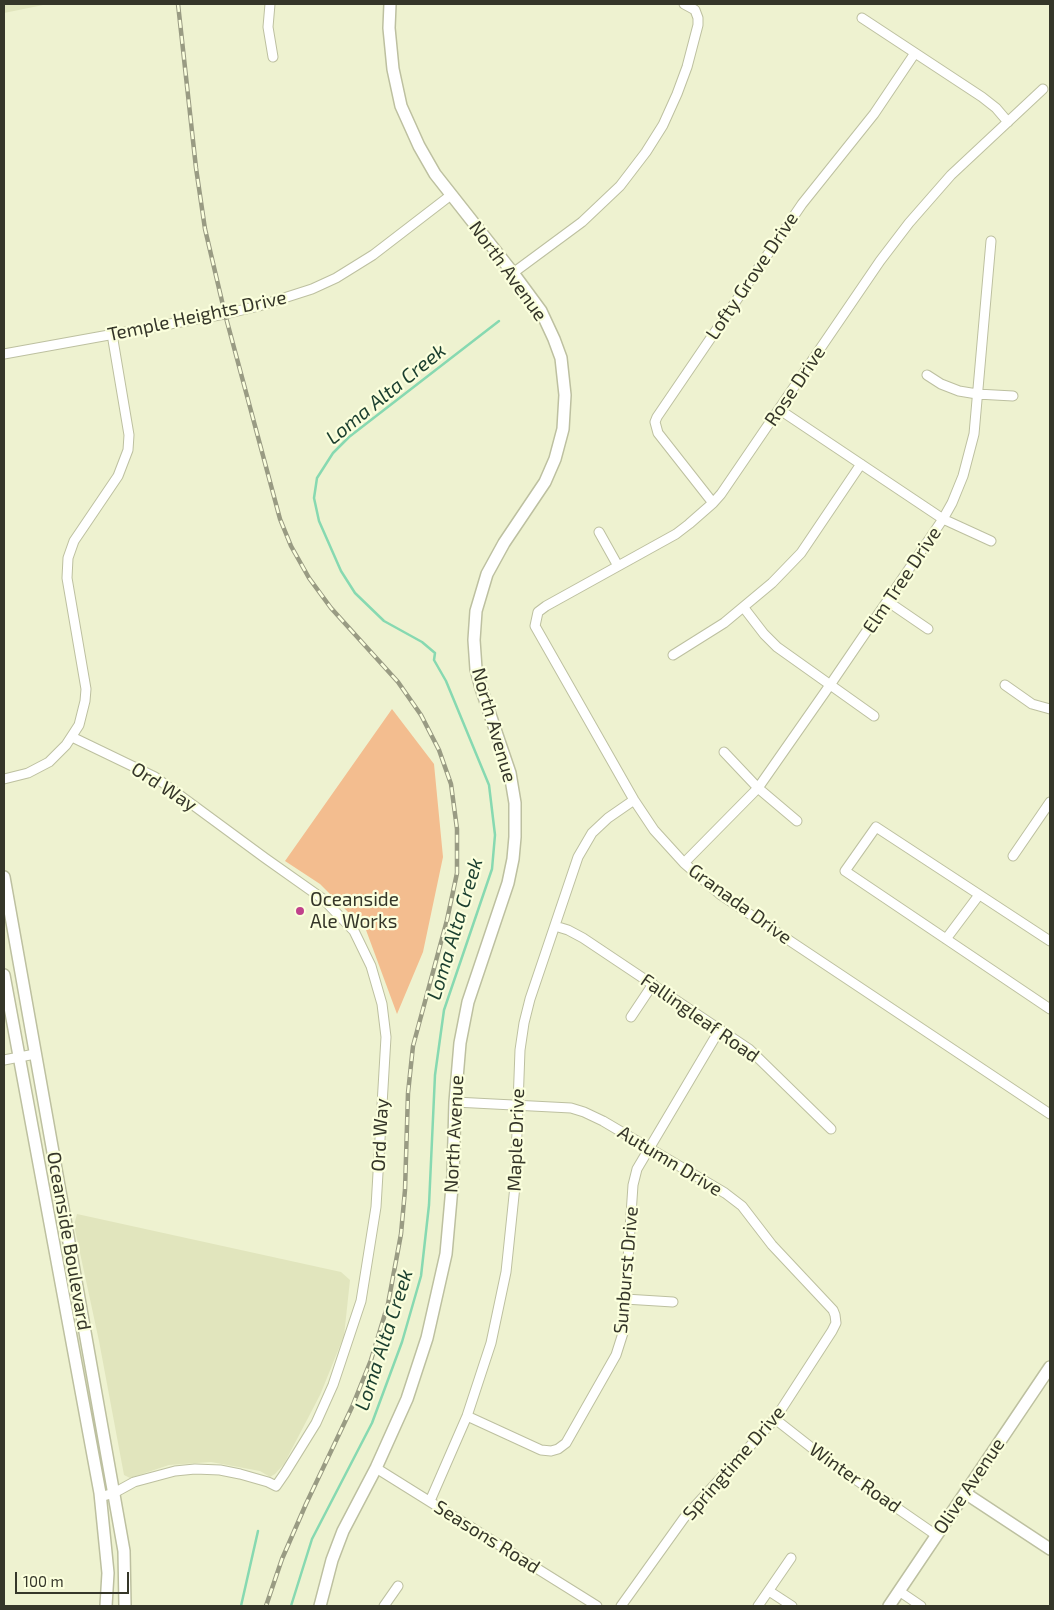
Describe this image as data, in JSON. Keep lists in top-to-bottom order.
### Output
{
  "streets": {
    "main road": ["North Avenue", "Oceanside Boulevard", "Olive Avenue"],
    "street": [
      "Lofty Grove Drive",
      "Temple Heights Drive",
      "Rose Drive",
      "Elm Tree Drive",
      "Ord Way",
      "Granada Drive",
      "Fallingleaf Road",
      "Maple Drive",
      "Autumn Drive",
      "Sunburst Drive",
      "Springtime Drive",
      "Winter Road",
      "Seasons Road"
    ]
  },
  "crossings": [
    ["North Avenue", "Temple Heights Drive"],
    ["North Avenue", "Autumn Drive"],
    ["North Avenue", "Seasons Road"],
    ["Lofty Grove Drive", "Rose Drive"],
    ["Rose Drive", "Granada Drive"],
    ["Elm Tree Drive", "Granada Drive"],
    ["Ord Way", "Oceanside Boulevard"],
    ["Granada Drive", "Maple Drive"],
    ["Fallingleaf Road", "Maple Drive"],
    ["Fallingleaf Road", "Sunburst Drive"],
    ["Maple Drive", "Autumn Drive"],
    ["Maple Drive", "Sunburst Drive"],
    ["Maple Drive", "Seasons Road"],
    ["Autumn Drive", "Sunburst Drive"],
    ["Autumn Drive", "Springtime Drive"],
    ["Springtime Drive", "Winter Road"],
    ["Winter Road", "Olive Avenue"]
  ],
  "water": ["Loma Alta Creek"],
  "places": ["Oceanside Ale Works"],
  "scale_bar": "100 m"
}
